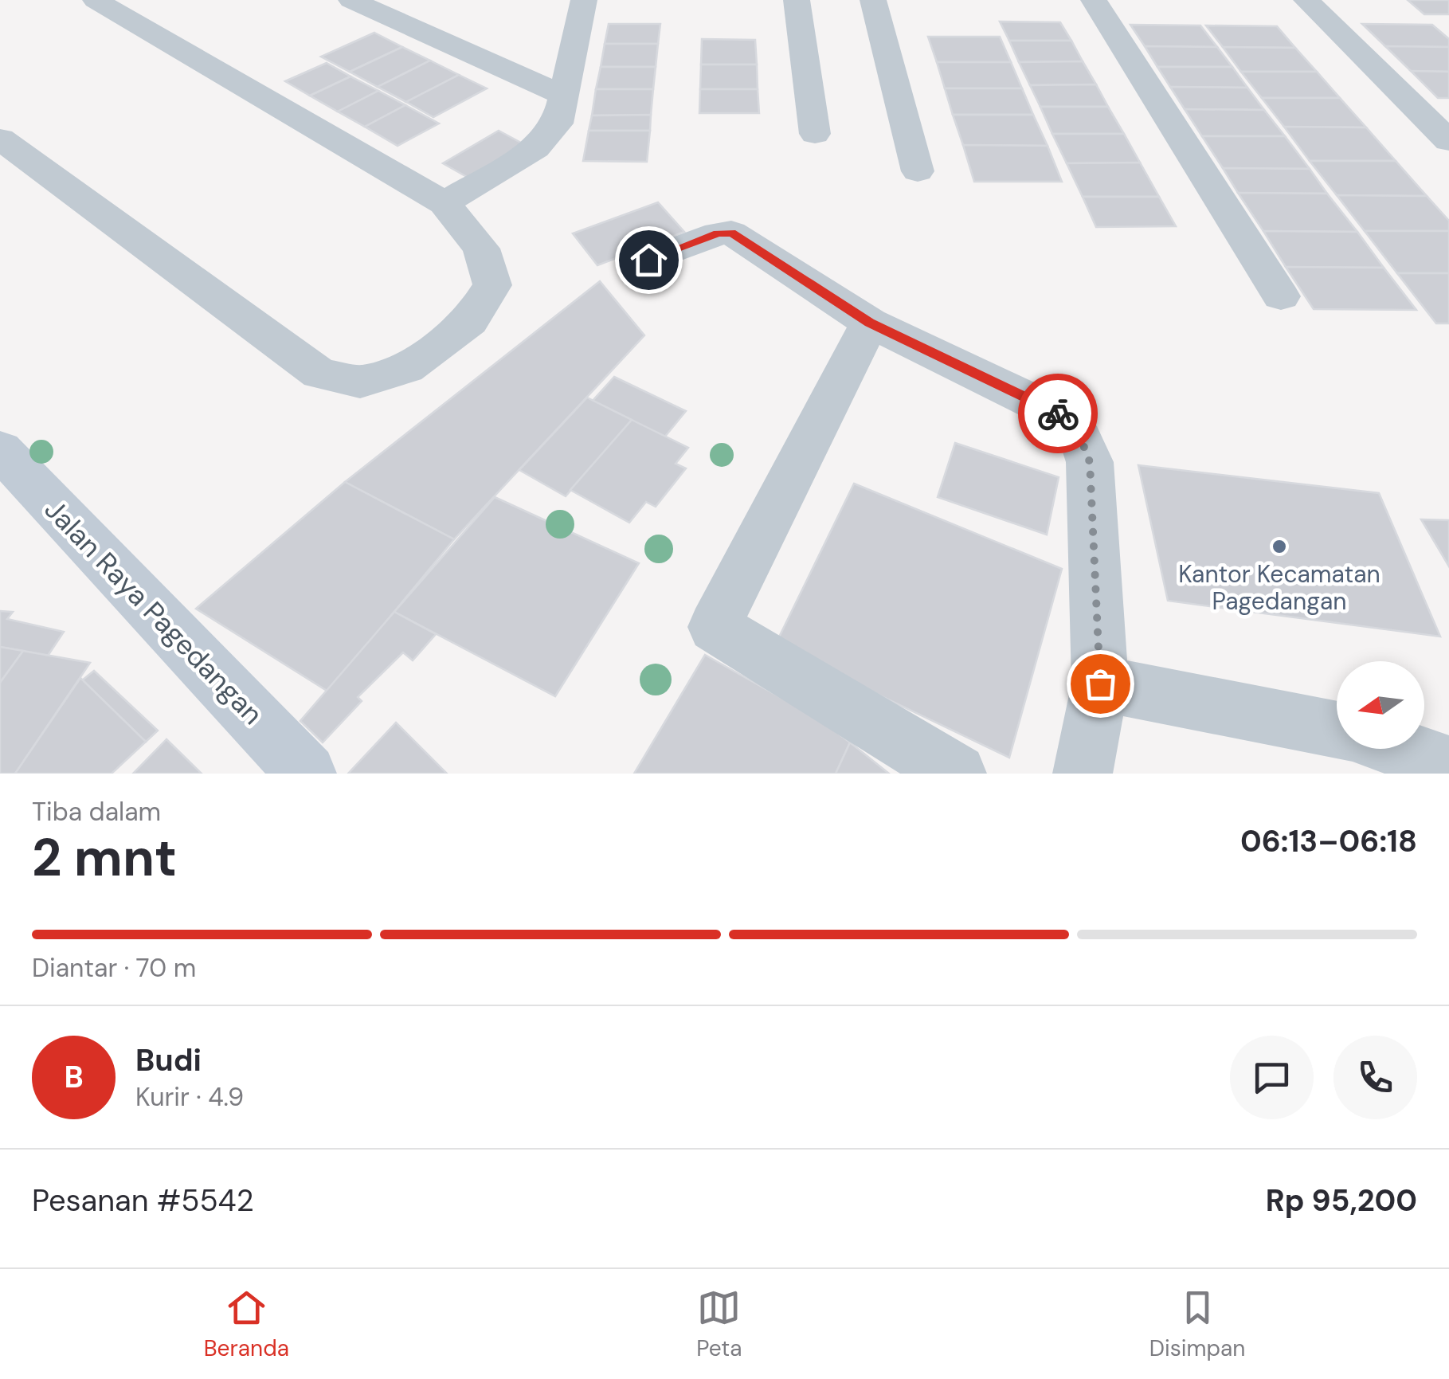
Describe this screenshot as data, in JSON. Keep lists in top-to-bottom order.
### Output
{
  "streets": {
    "street": ["Jalan Raya Pagedangan"]
  },
  "places": ["Kantor Kecamatan Pagedangan"],
  "north": "left",
  "page": {
    "heading": ["2 mnt", "Tiba dalam", "06:13–06:18"],
    "panel": [
      "Budi",
      "Kurir · 4.9",
      "Pesanan #5542",
      "Rp 95,200"
    ],
    "bar": "Diantar · 70 m",
    "round": "B",
    "tabs": ["Beranda", "Peta", "Disimpan"]
  }
}
